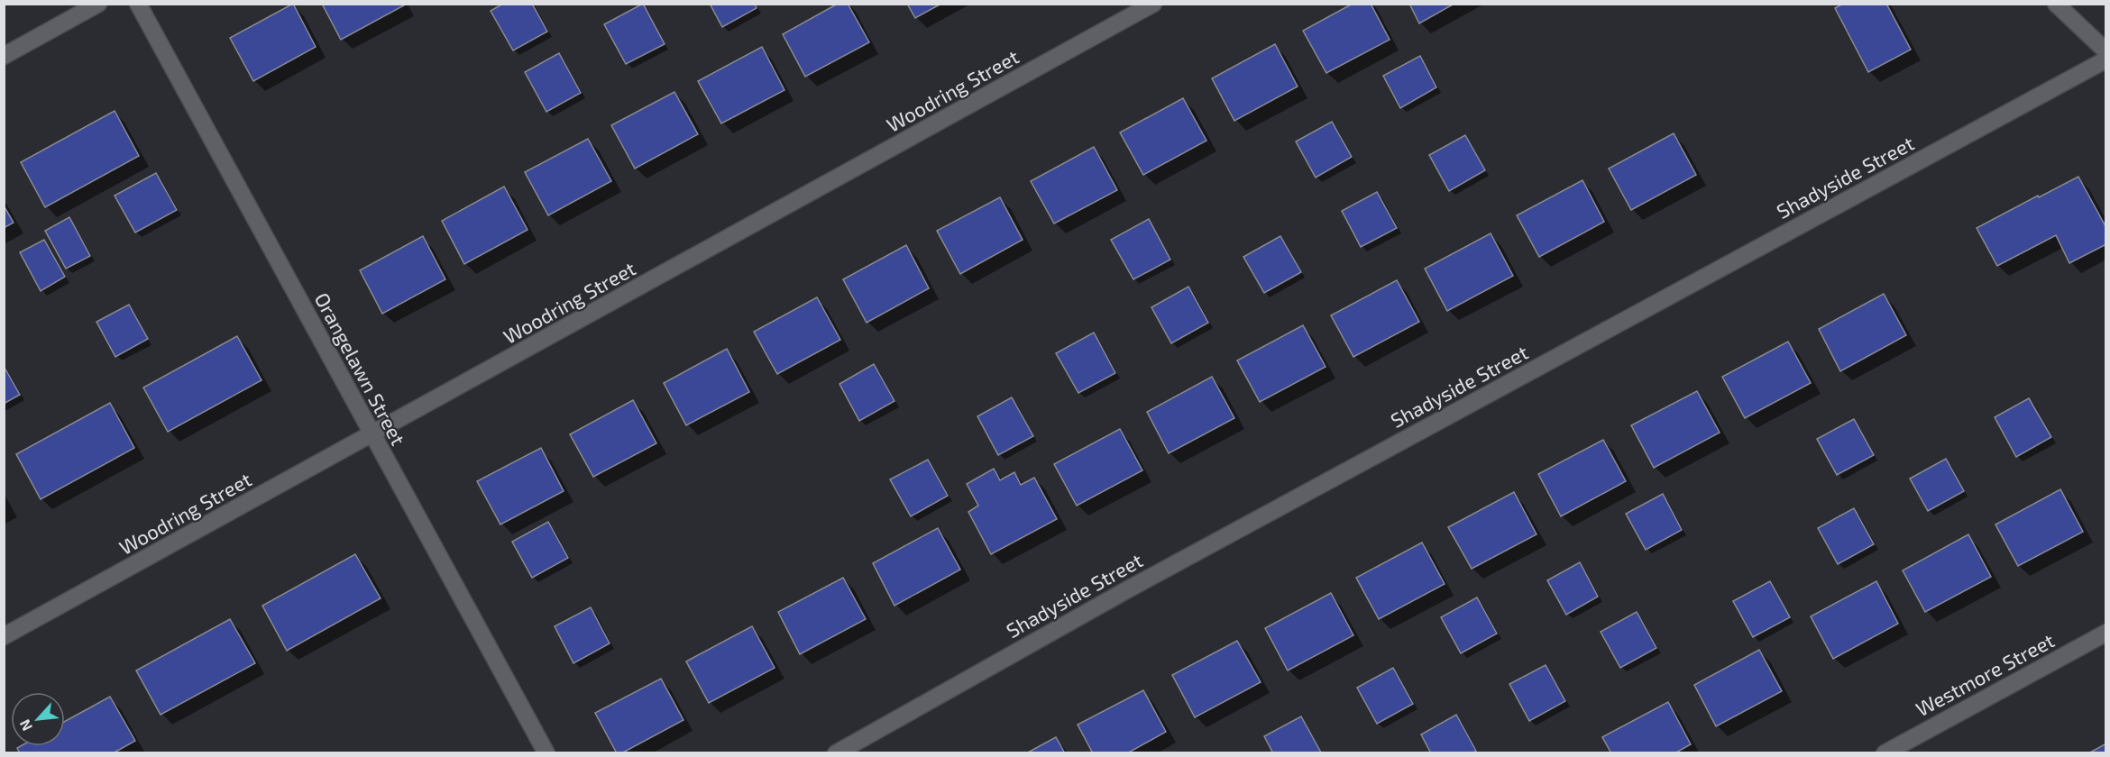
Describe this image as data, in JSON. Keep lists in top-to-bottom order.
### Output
{
  "streets": {
    "street": [
      "Woodring Street",
      "Shadyside Street",
      "Orangelawn Street",
      "Westmore Street"
    ]
  },
  "crossings": [
    ["Woodring Street", "Orangelawn Street"]
  ],
  "north": "bottom left"
}
